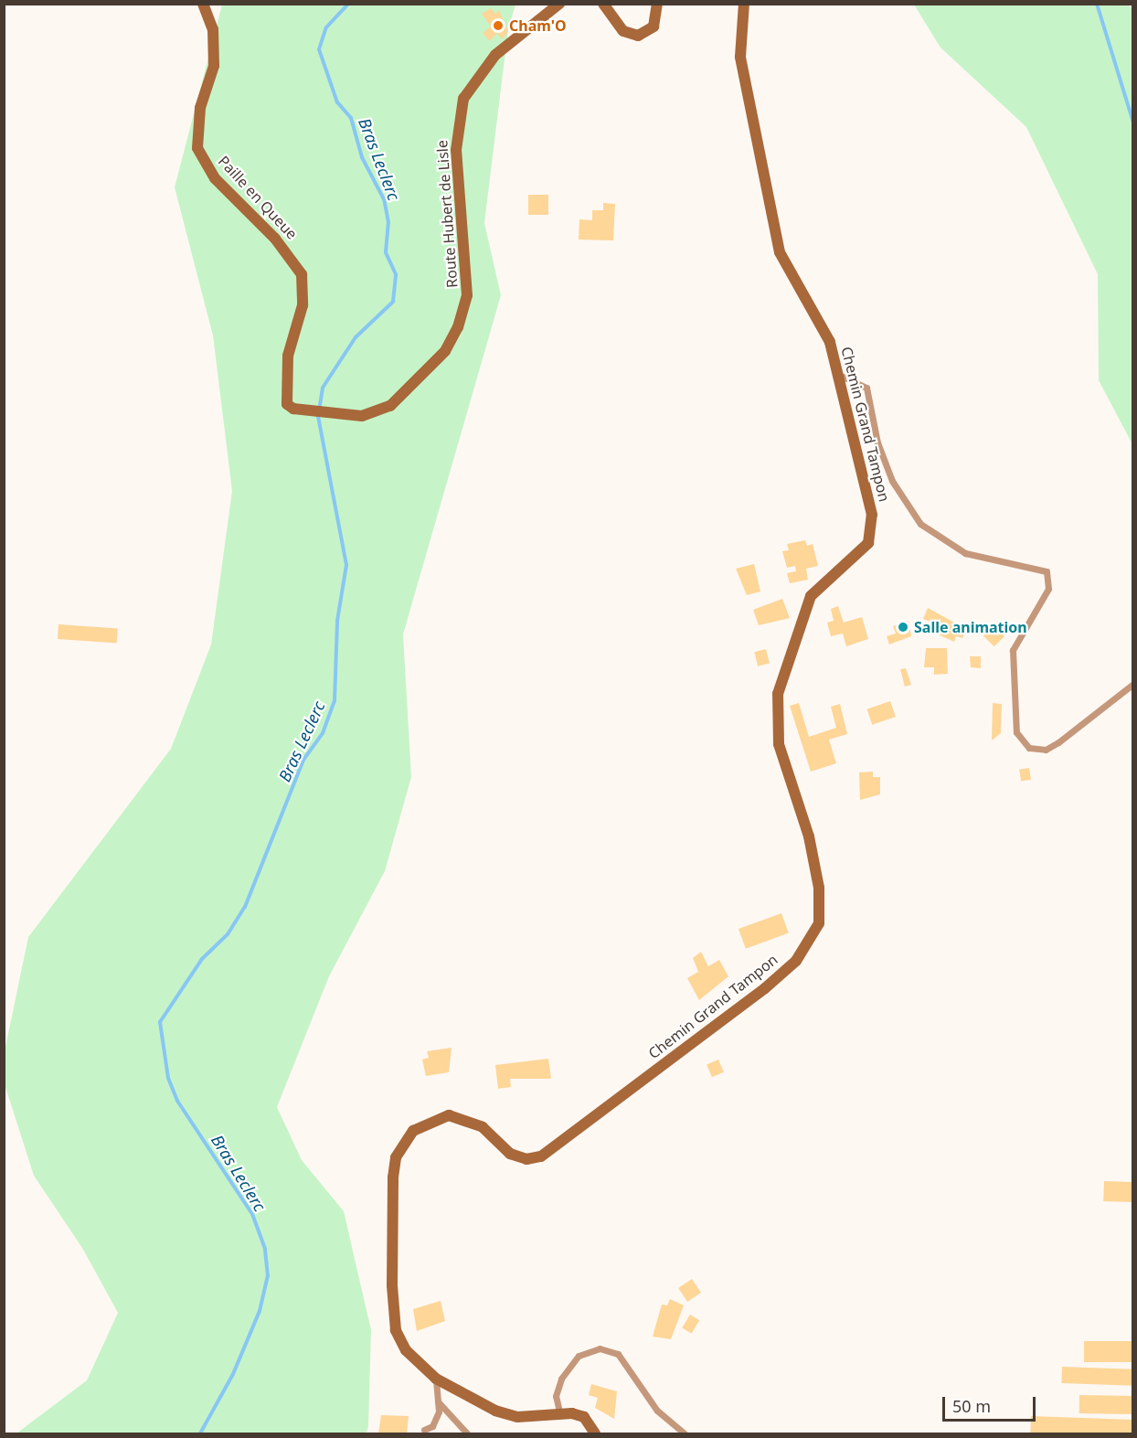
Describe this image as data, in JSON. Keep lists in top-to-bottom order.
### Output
{
  "streets": {
    "main road": ["Paille en Queue", "Route Hubert de Lisle", "Chemin Grand Tampon"]
  },
  "crossings": [
    ["Paille en Queue", "Route Hubert de Lisle"]
  ],
  "water": ["Bras Leclerc"],
  "places": ["Cham'O", "Salle animation"],
  "scale_bar": "50 m"
}
